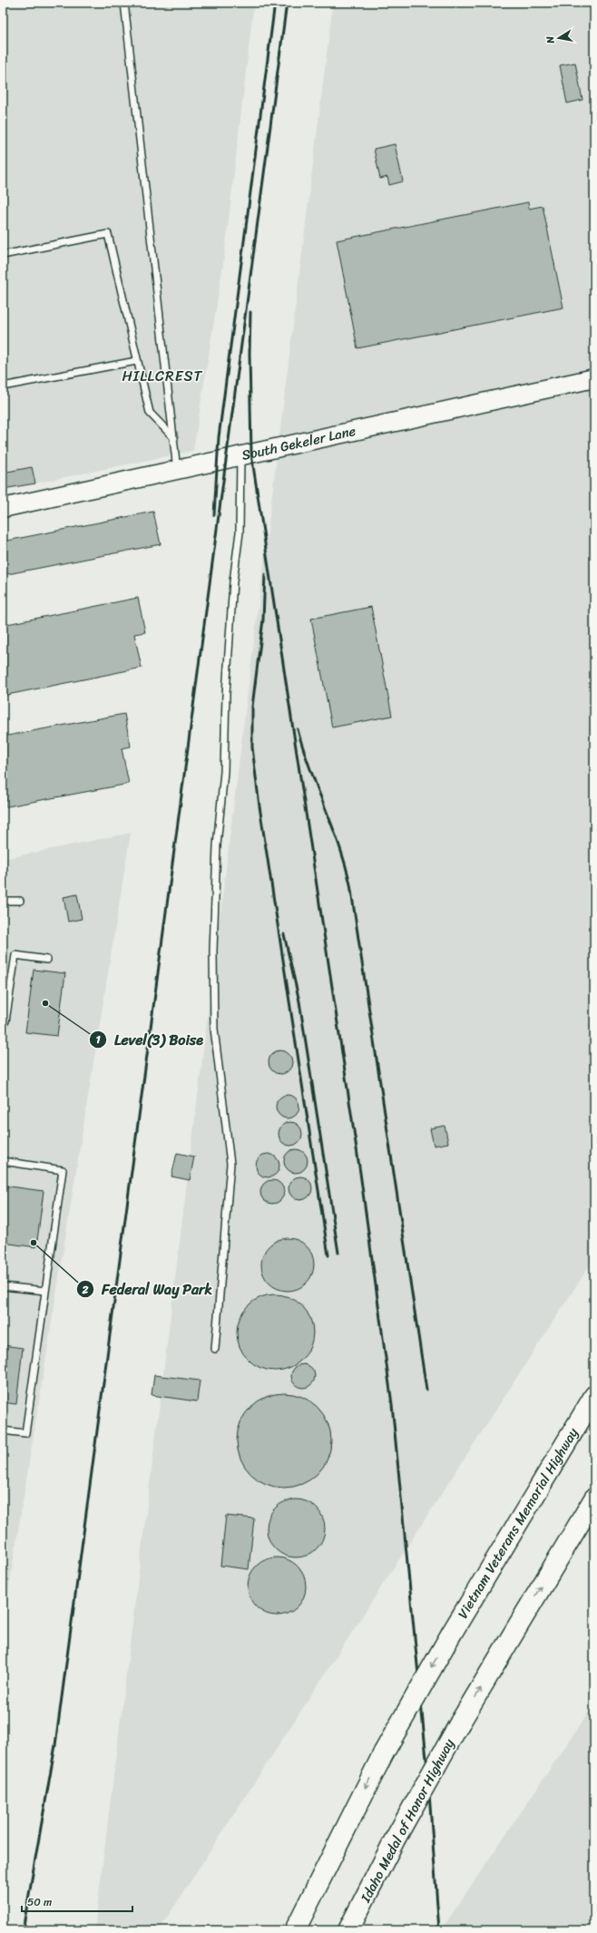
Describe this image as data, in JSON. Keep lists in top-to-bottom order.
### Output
{
  "streets": {
    "highway": ["Vietnam Veterans Memorial Highway", "Idaho Medal of Honor Highway"],
    "street": ["South Gekeler Lane"]
  },
  "one_way": ["Vietnam Veterans Memorial Highway"],
  "districts": ["HILLCREST"],
  "places": ["Level(3) Boise", "Federal Way Park"],
  "scale_bar": "50 m",
  "north": "left"
}
